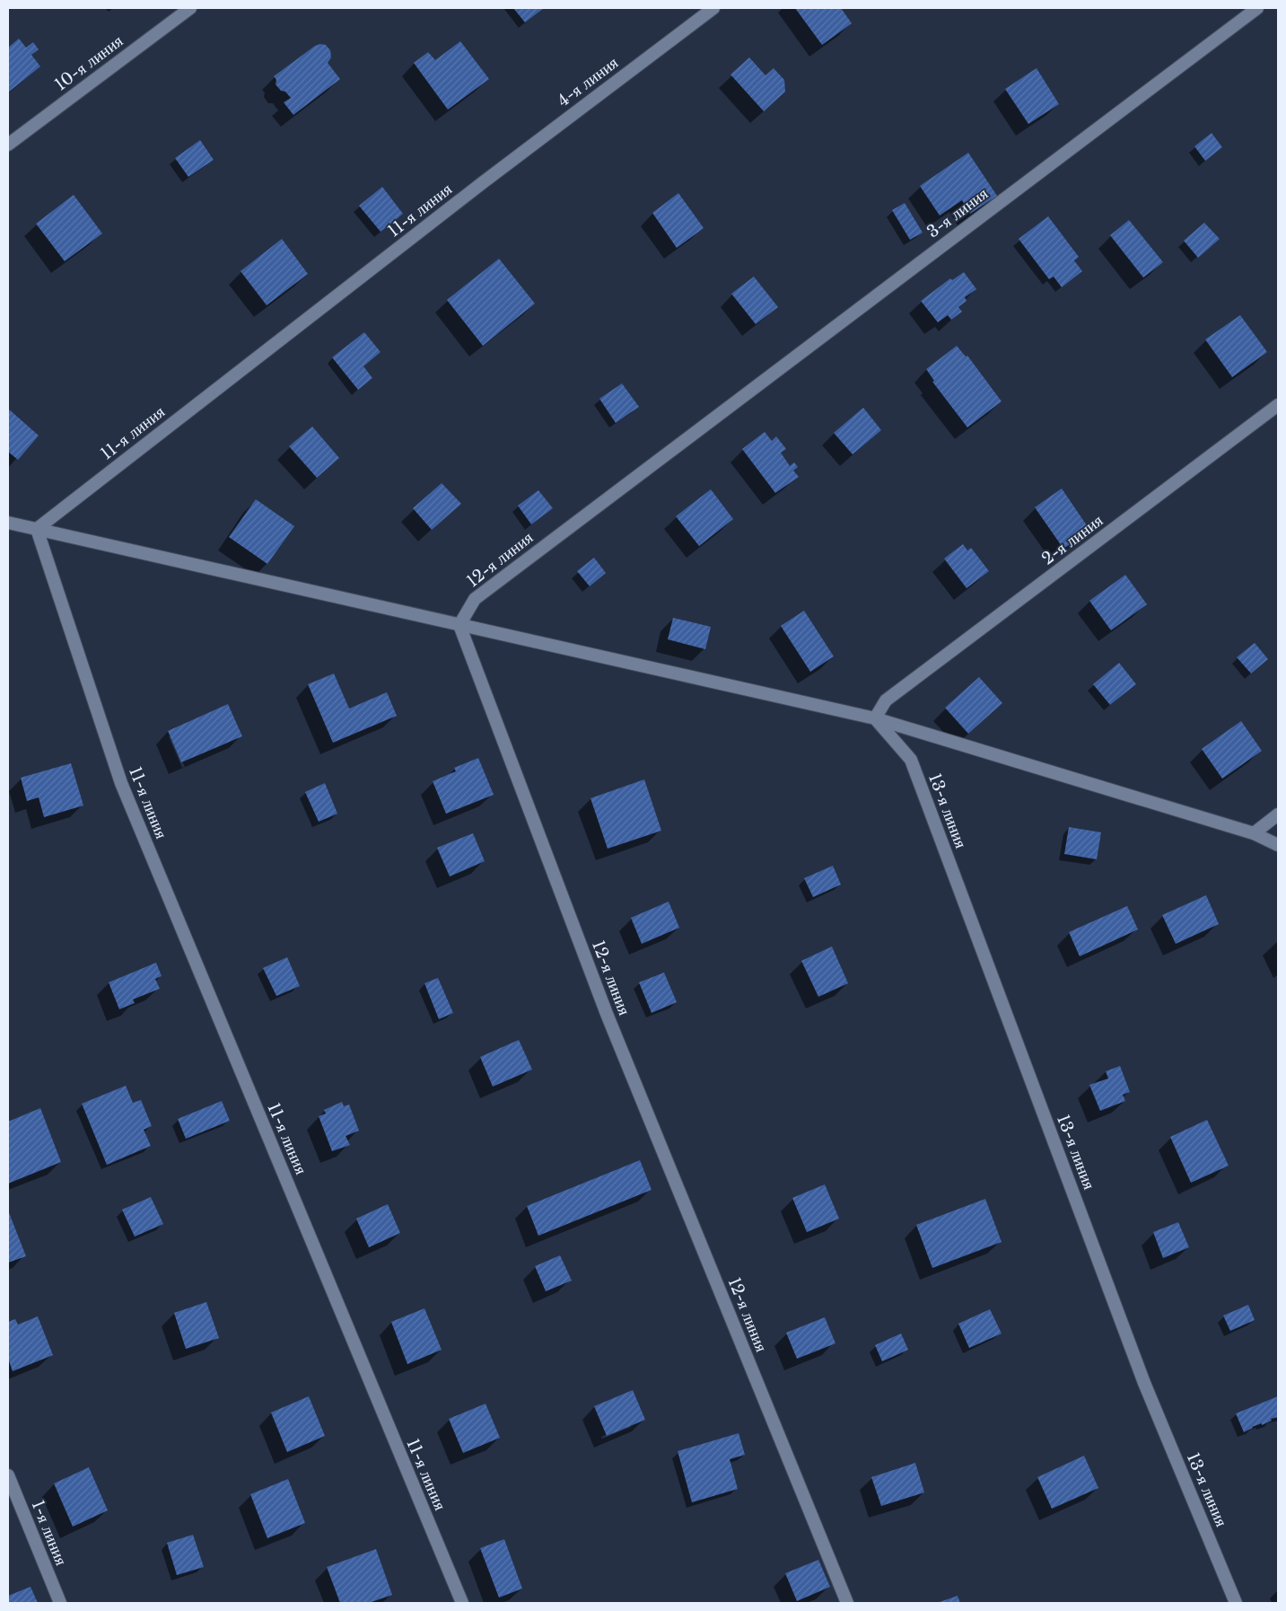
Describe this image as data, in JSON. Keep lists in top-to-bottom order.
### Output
{
  "streets": {
    "street": [
      "10-я линия",
      "4-я линия",
      "11-я линия",
      "3-я линия",
      "2-я линия",
      "12-я линия",
      "13-я линия",
      "1-я линия"
    ]
  },
  "crossings": [
    ["4-я линия", "11-я линия"],
    ["3-я линия", "12-я линия"],
    ["2-я линия", "13-я линия"]
  ]
}
